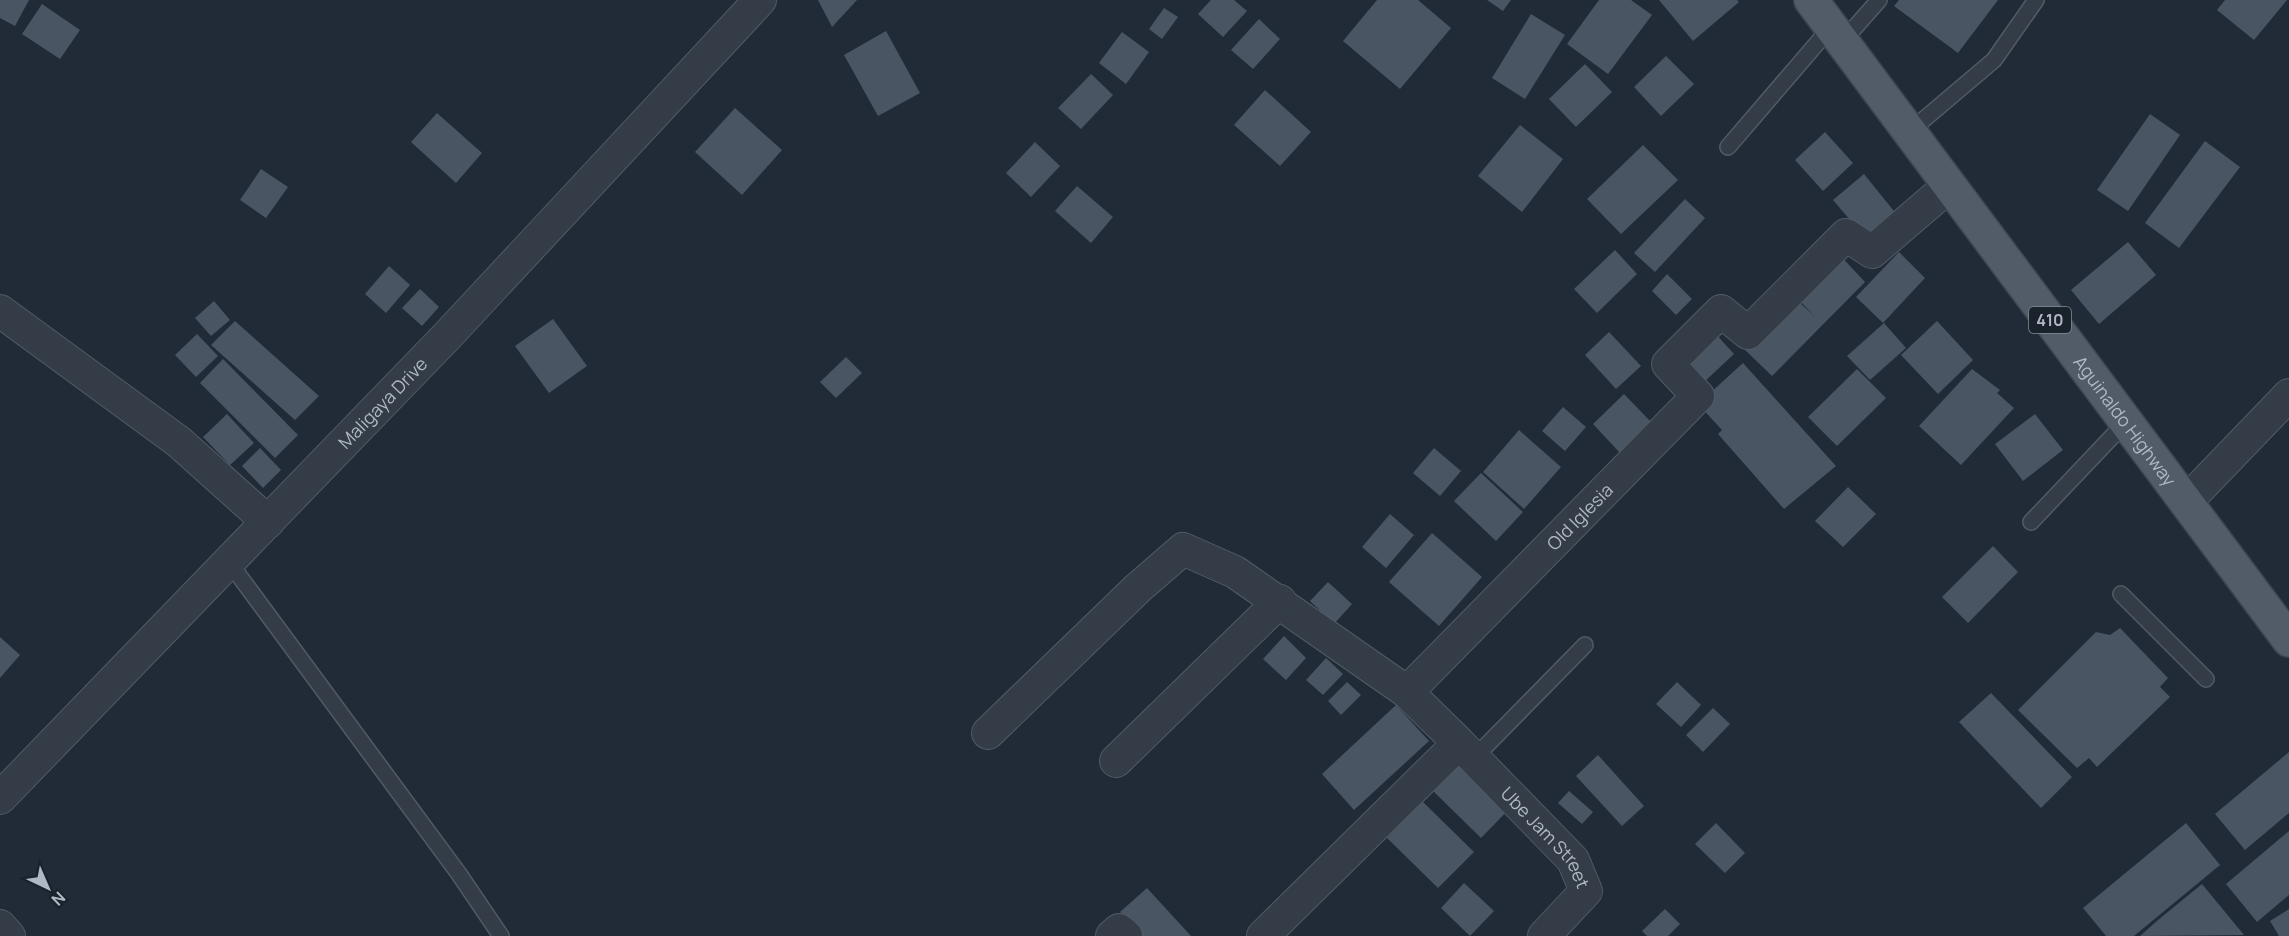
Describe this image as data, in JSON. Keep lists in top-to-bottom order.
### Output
{
  "streets": {
    "main road": ["410", "Aguinaldo Highway"],
    "street": ["Maligaya Drive", "Old Iglesia", "Ube Jam Street"]
  },
  "crossings": [
    ["Aguinaldo Highway", "Old Iglesia"]
  ],
  "north": "bottom right"
}
